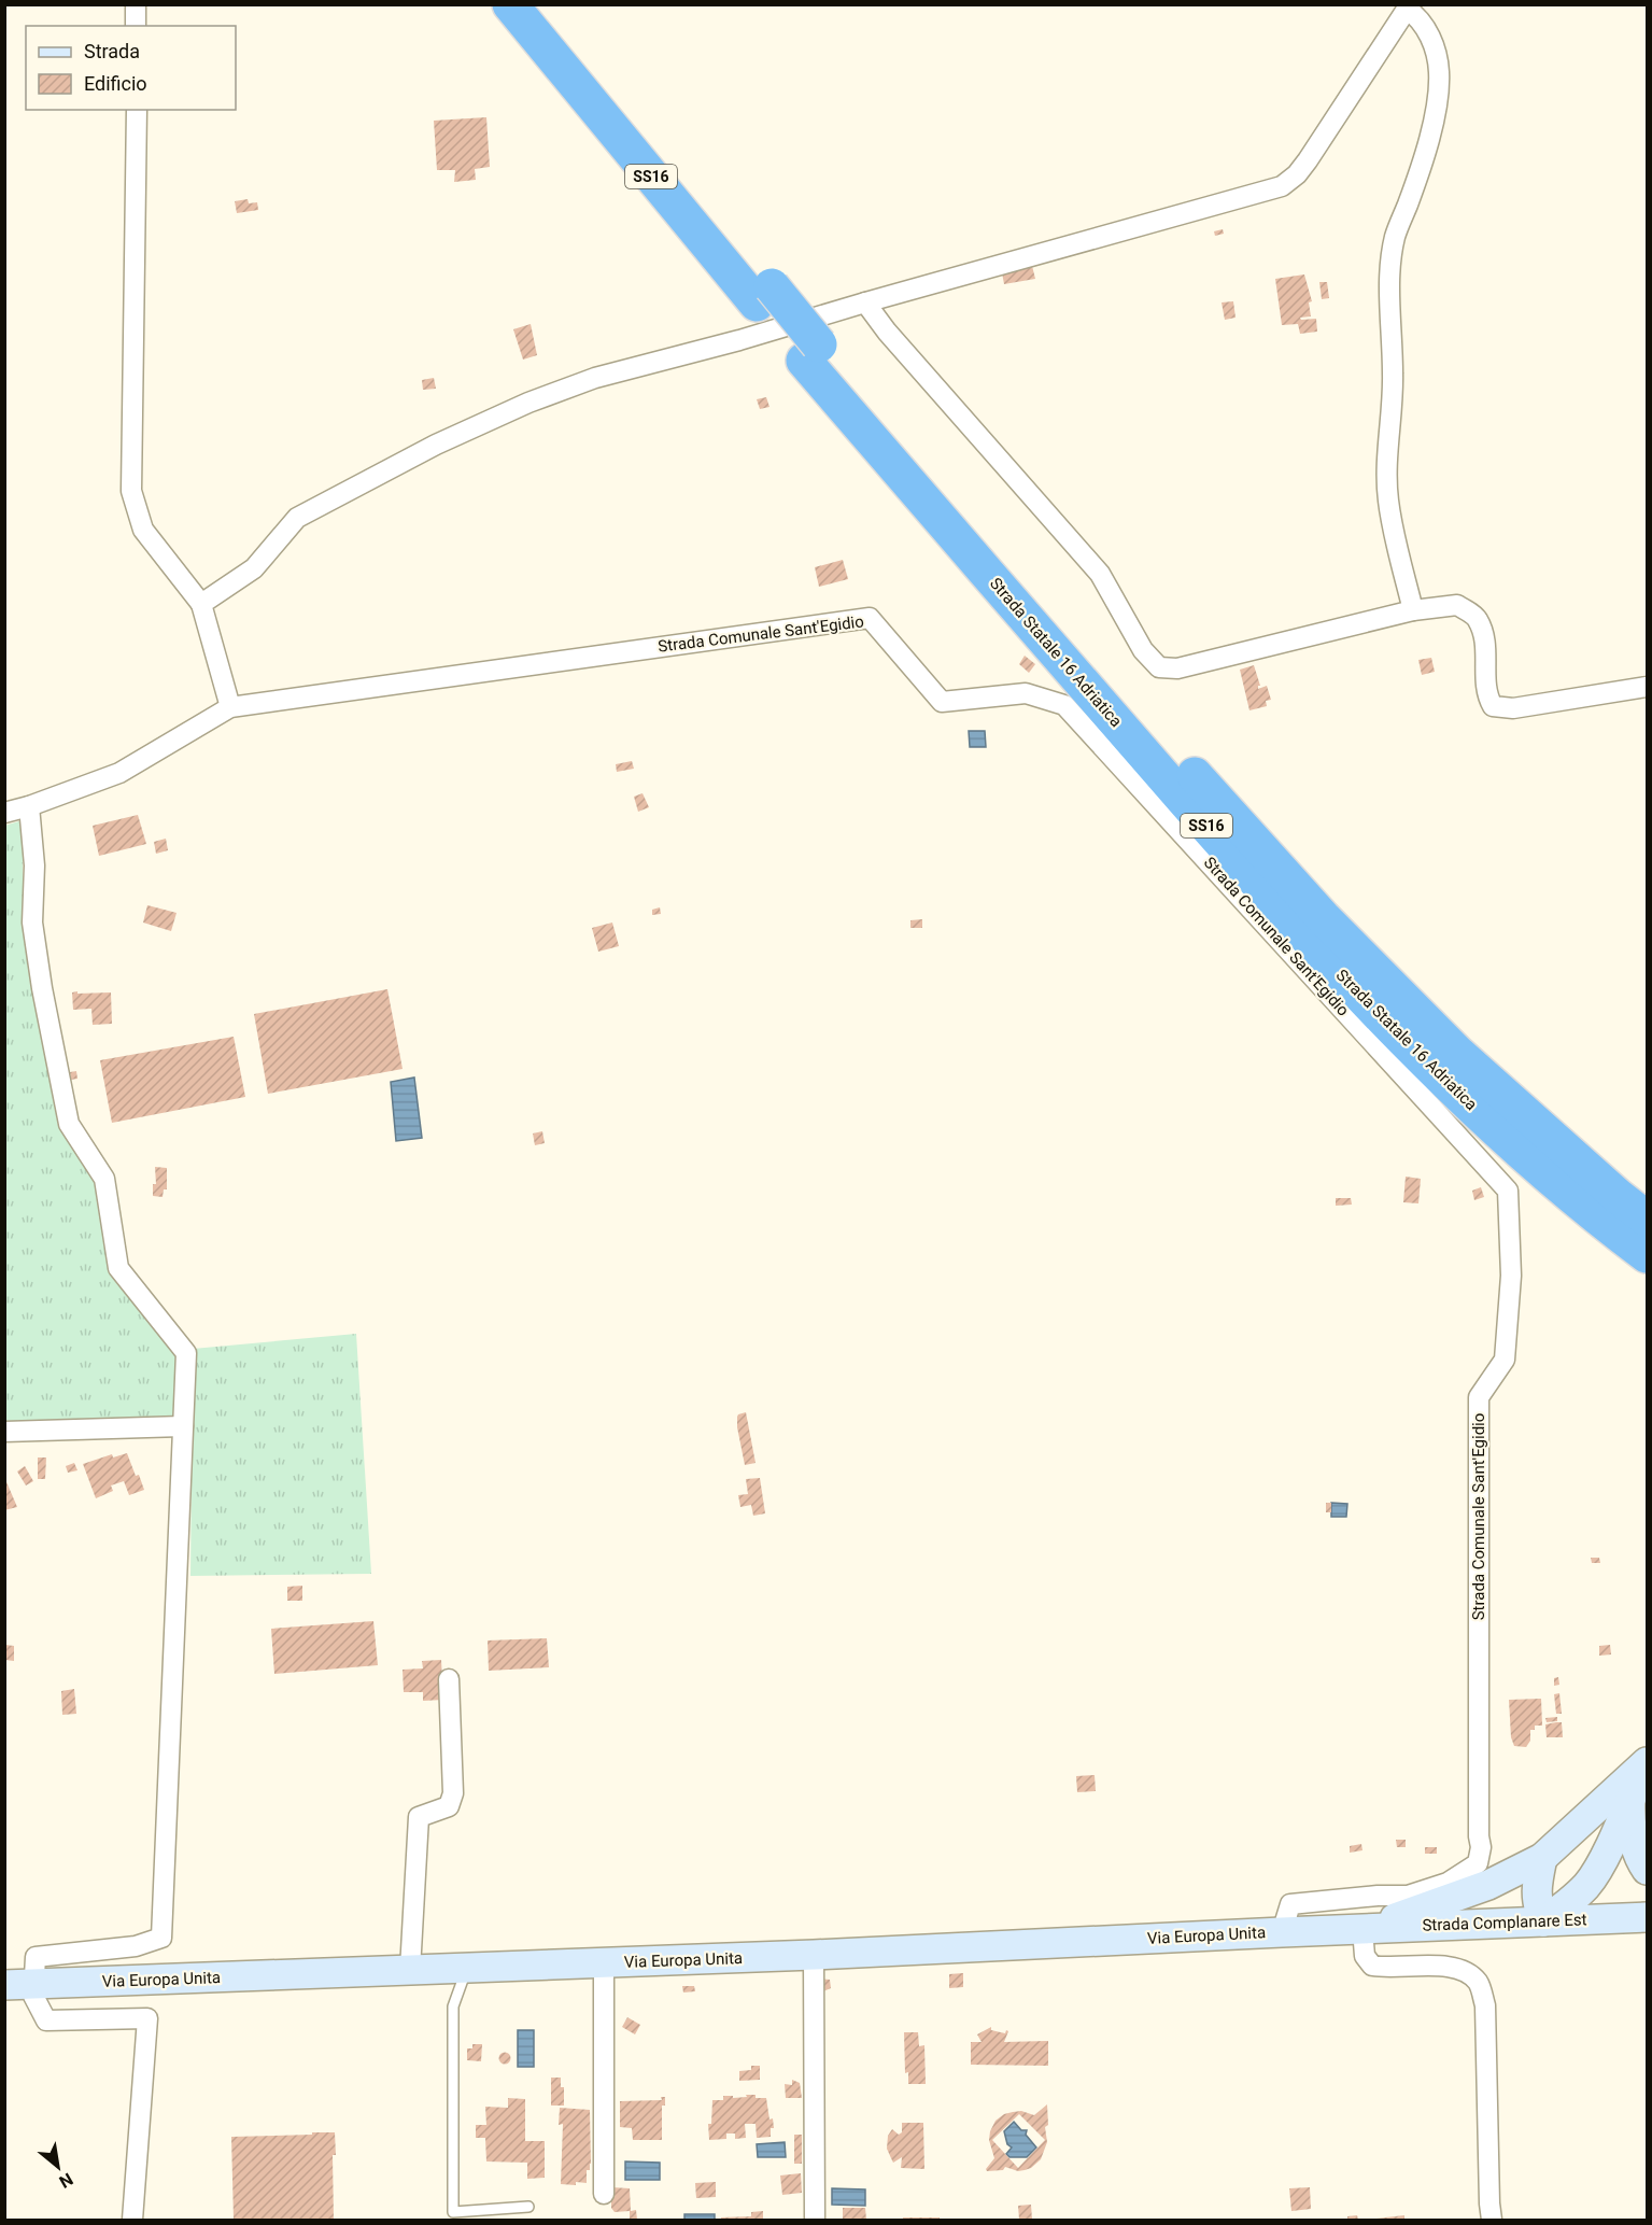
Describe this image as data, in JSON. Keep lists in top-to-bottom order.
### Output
{
  "streets": {
    "highway": ["SS16", "Strada Statale 16 Adriatica"],
    "street": ["Strada Comunale Sant'Egidio", "Strada Complanare Est", "Via Europa Unita"]
  },
  "crossings": [
    ["Strada Comunale Sant'Egidio", "Via Europa Unita"],
    ["Strada Complanare Est", "Via Europa Unita"]
  ],
  "legend": ["Strada", "Edificio"],
  "north": "bottom right"
}
